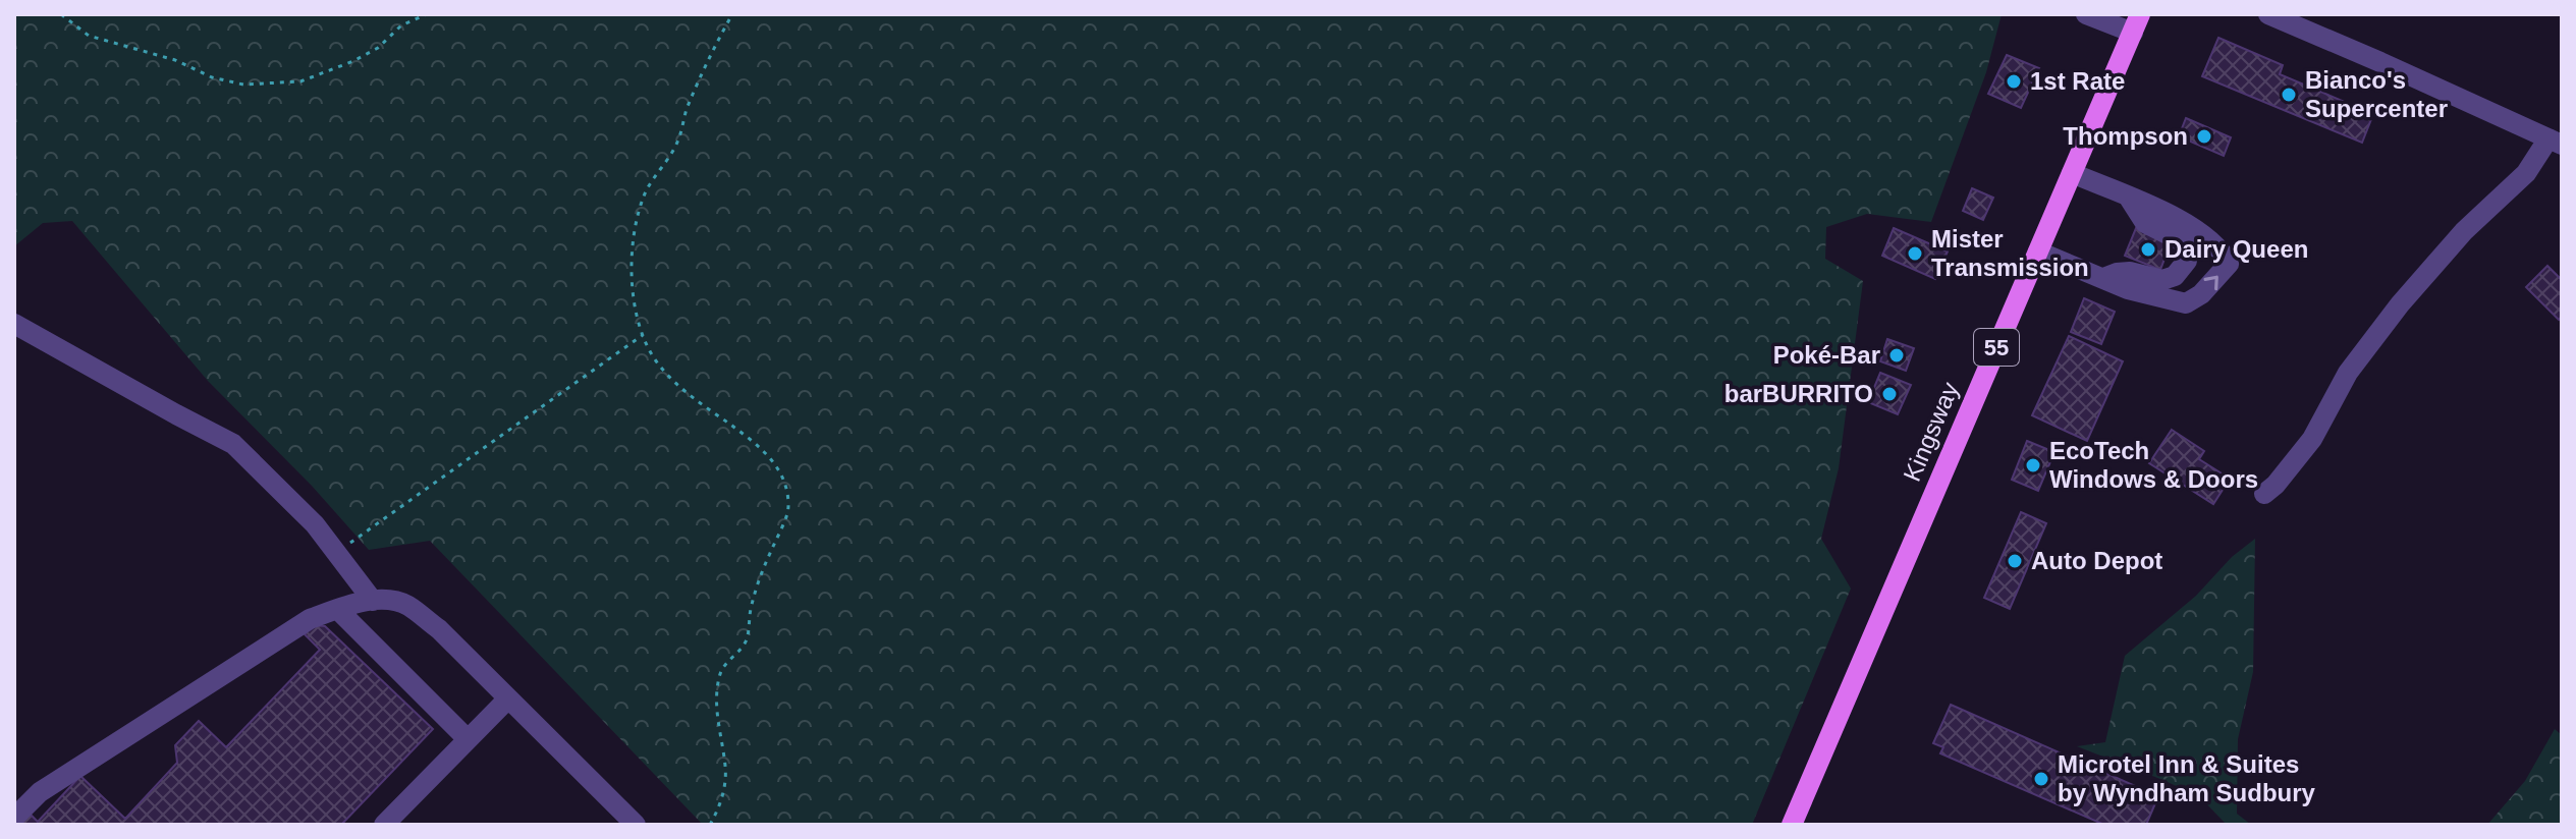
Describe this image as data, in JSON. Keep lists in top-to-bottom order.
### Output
{
  "streets": {
    "main road": ["55", "Kingsway"]
  },
  "places": [
    "1st Rate",
    "Bianco's Supercenter",
    "Thompson",
    "Dairy Queen",
    "Mister Transmission",
    "Poké-Bar",
    "barBURRITO",
    "EcoTech Windows & Doors",
    "Auto Depot",
    "Microtel Inn & Suites by Wyndham Sudbury"
  ]
}
